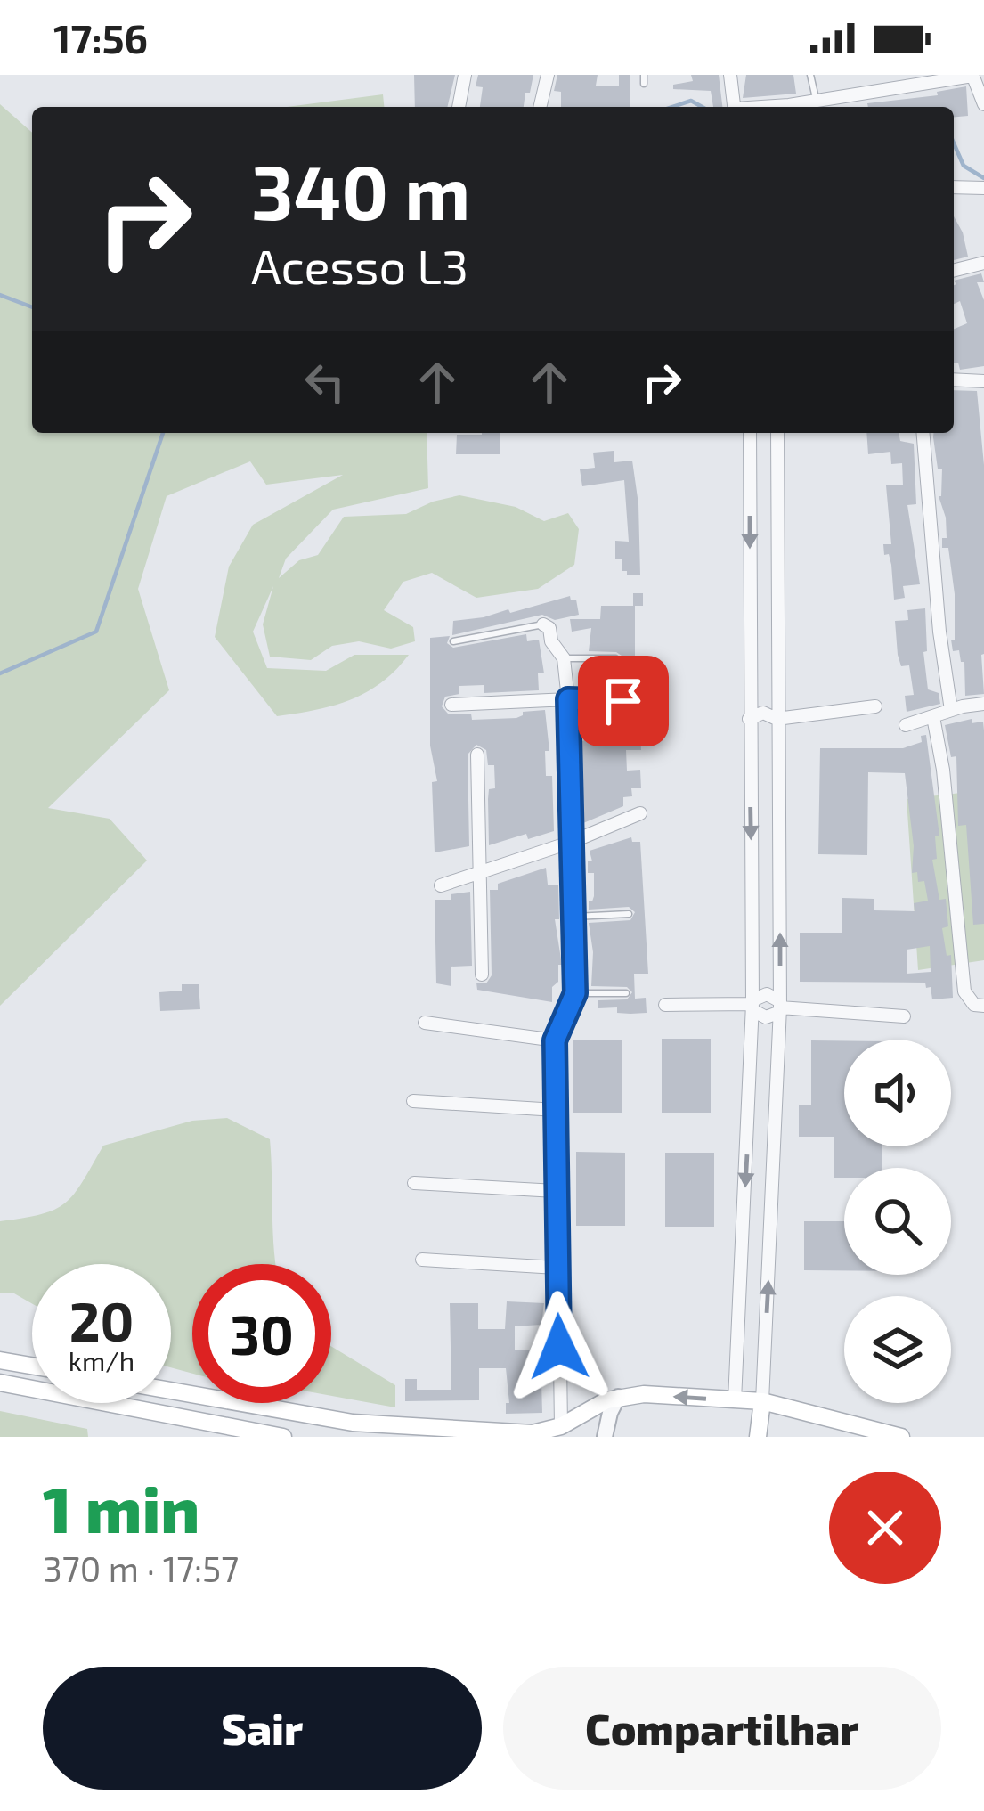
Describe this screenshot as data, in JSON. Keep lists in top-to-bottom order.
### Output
{
  "page": {
    "status": "17:56",
    "turn": ["340 m", "Acesso L3"],
    "speed": "20 km/h",
    "limit": "30",
    "heading": ["1 min", "370 m · 17:57"],
    "buttons": ["Sair", "Compartilhar"]
  }
}
